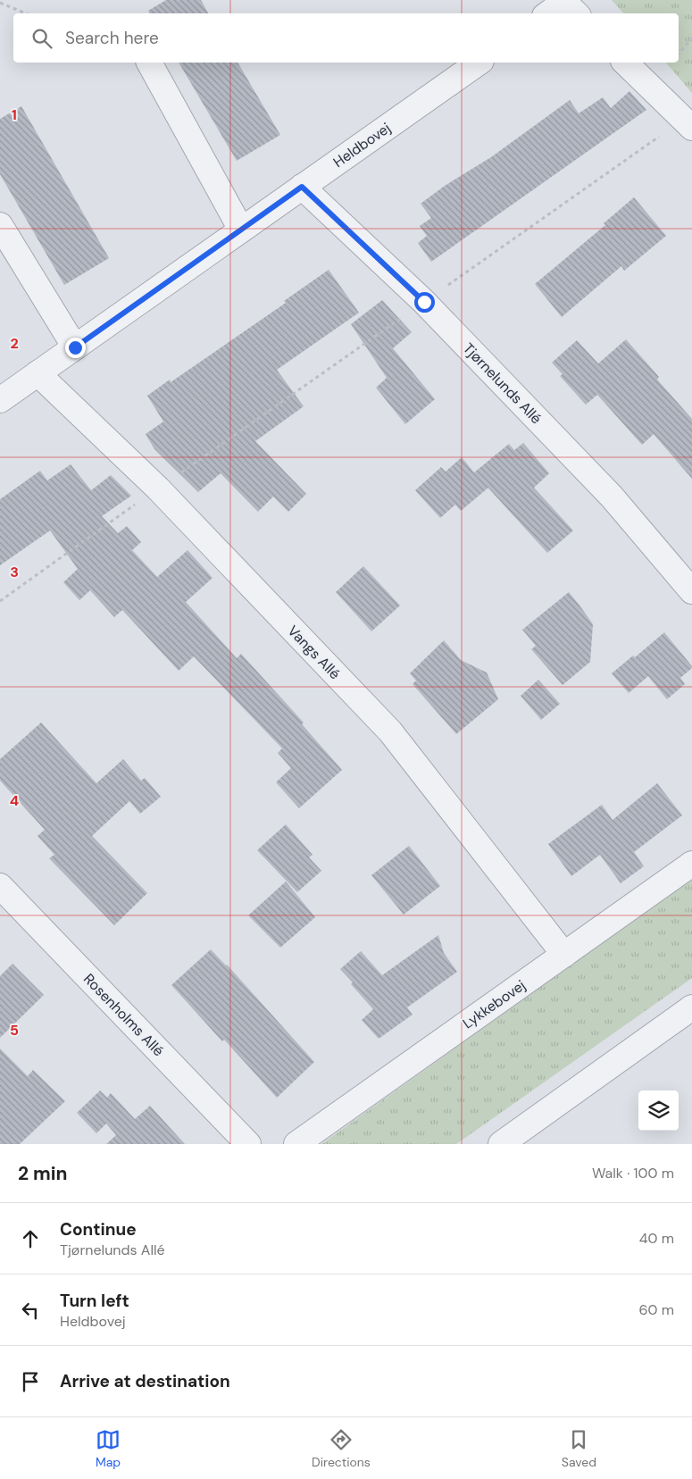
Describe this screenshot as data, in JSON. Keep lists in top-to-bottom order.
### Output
{
  "streets": {
    "street": [
      "Heldbovej",
      "Tjørnelunds Allé",
      "Vangs Allé",
      "Lykkebovej",
      "Rosenholms Allé"
    ]
  },
  "crossings": [
    ["Heldbovej", "Tjørnelunds Allé"],
    ["Heldbovej", "Vangs Allé"],
    ["Vangs Allé", "Lykkebovej"]
  ],
  "page": {
    "search": "Search here",
    "heading": ["2 min", "Walk · 100 m"],
    "list": [
      ["Continue", "Tjørnelunds Allé", "40 m"],
      ["Turn left", "Heldbovej", "60 m"],
      "Arrive at destination"
    ],
    "nav": ["Map", "Directions", "Saved"]
  },
  "grid": {
    "rows": [
      "1",
      "2",
      "3",
      "4",
      "5"
    ]
  }
}
